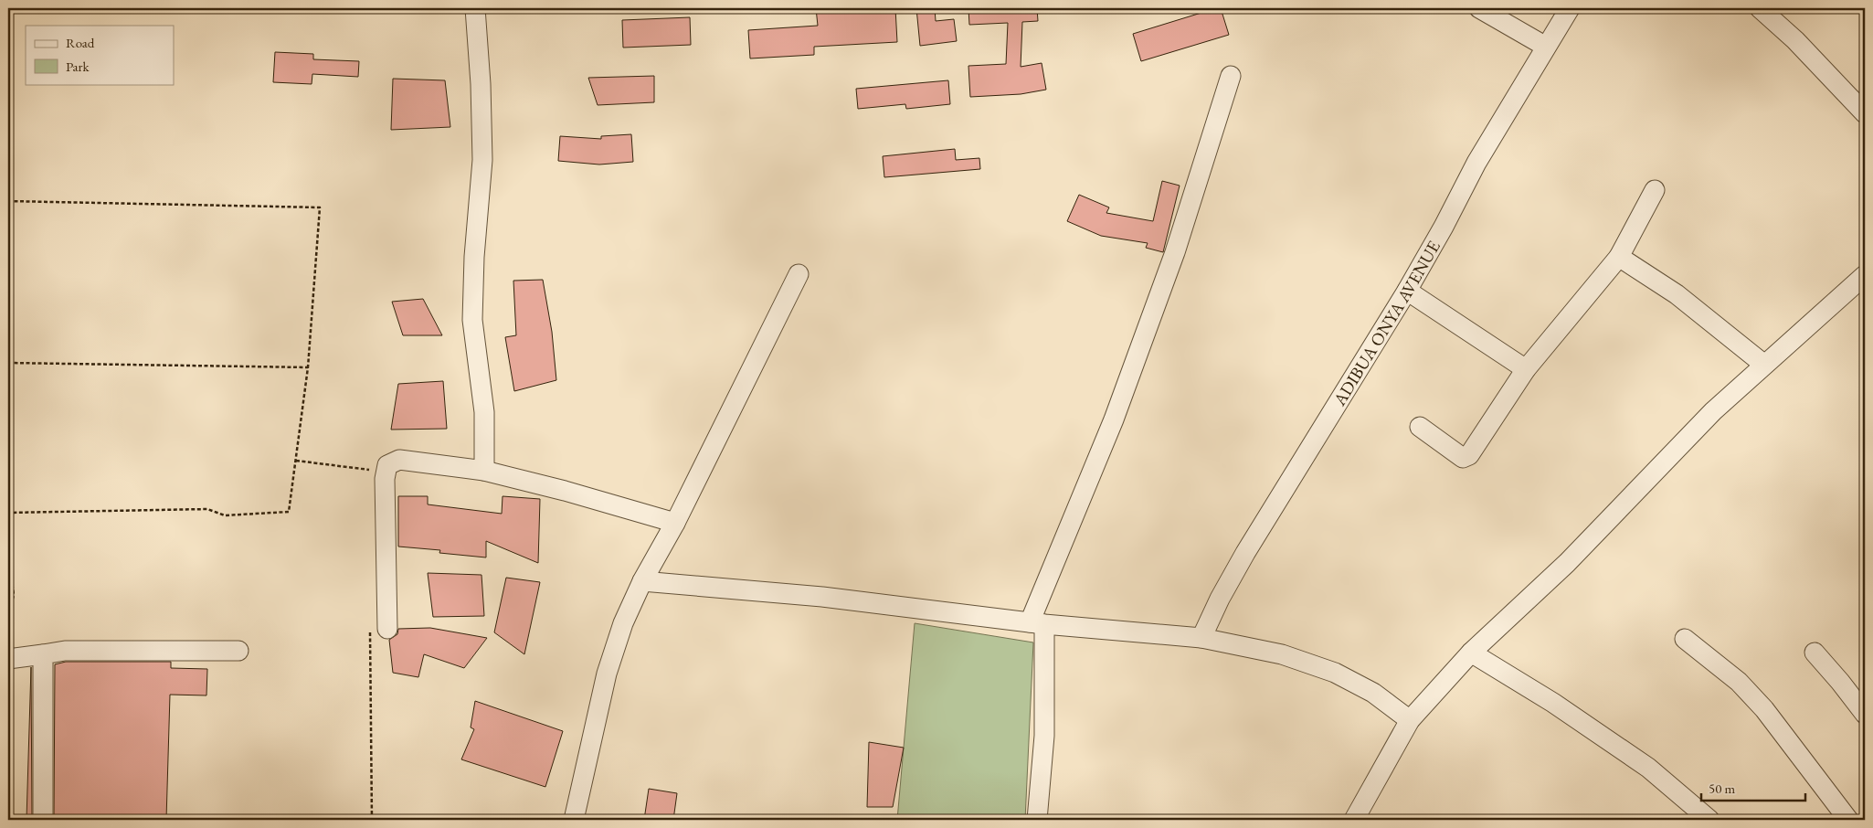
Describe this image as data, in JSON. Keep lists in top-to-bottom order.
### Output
{
  "streets": {
    "street": ["ADIBUA ONYA AVENUE"]
  },
  "legend": ["Road", "Park"],
  "scale_bar": "50 m"
}
